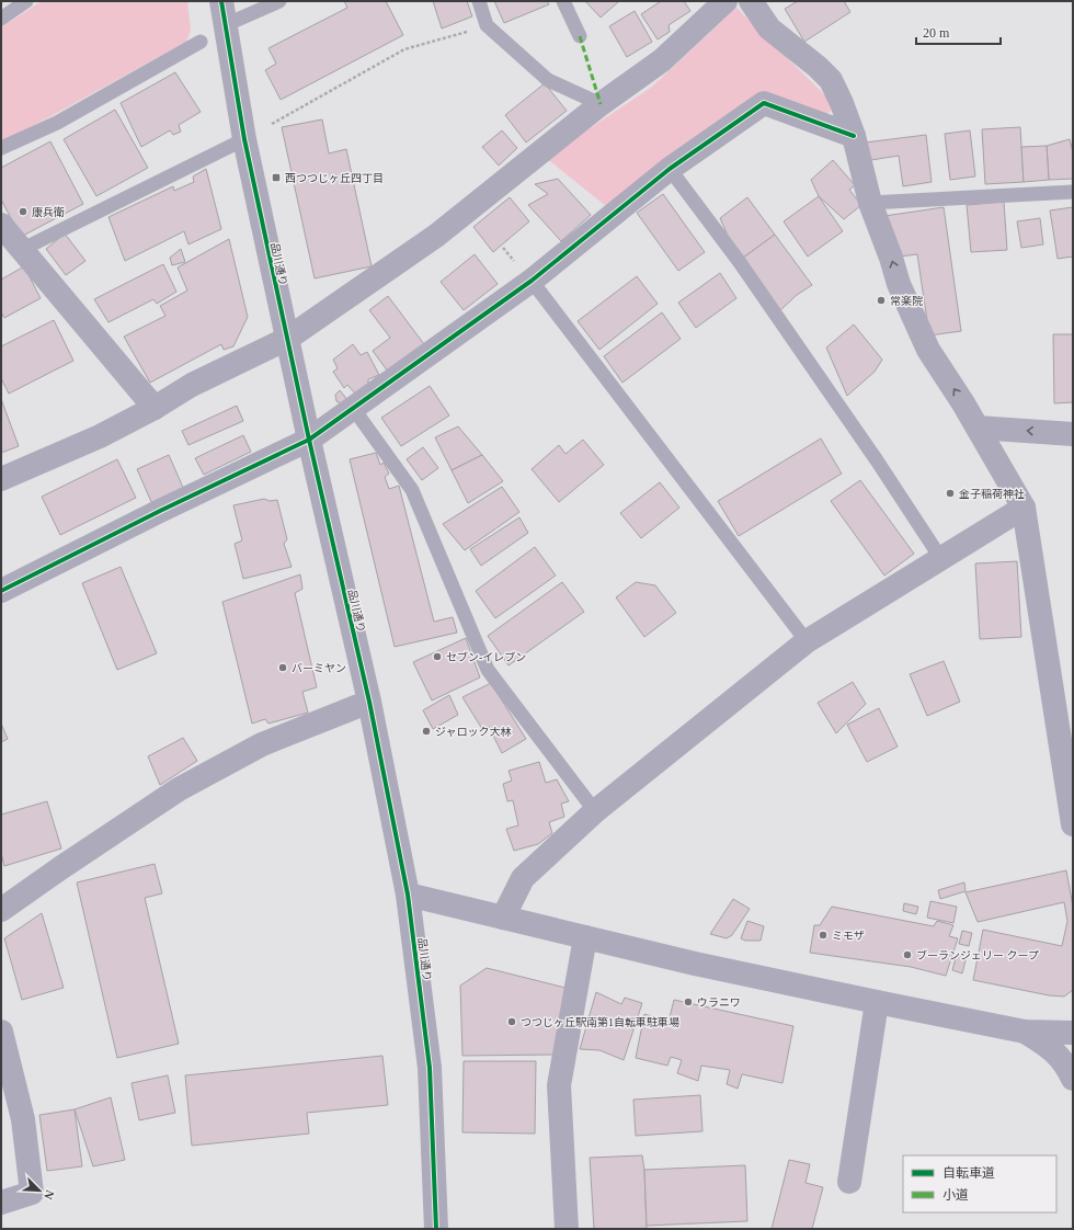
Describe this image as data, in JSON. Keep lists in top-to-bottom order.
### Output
{
  "streets": {
    "street": ["品川通り"]
  },
  "places": {
    "transit": ["西つつじヶ丘四丁目"],
    "other": [
      "康兵衛",
      "常楽院",
      "金子稲荷神社",
      "セブン-イレブン",
      "バーミヤン",
      "ジャロック大林",
      "ミモザ",
      "ブーランジェリー クープ",
      "ウラニワ",
      "つつじヶ丘駅南第1自転車駐車場"
    ]
  },
  "legend": ["自転車道", "小道"],
  "scale_bar": "20 m",
  "north": "bottom right"
}
